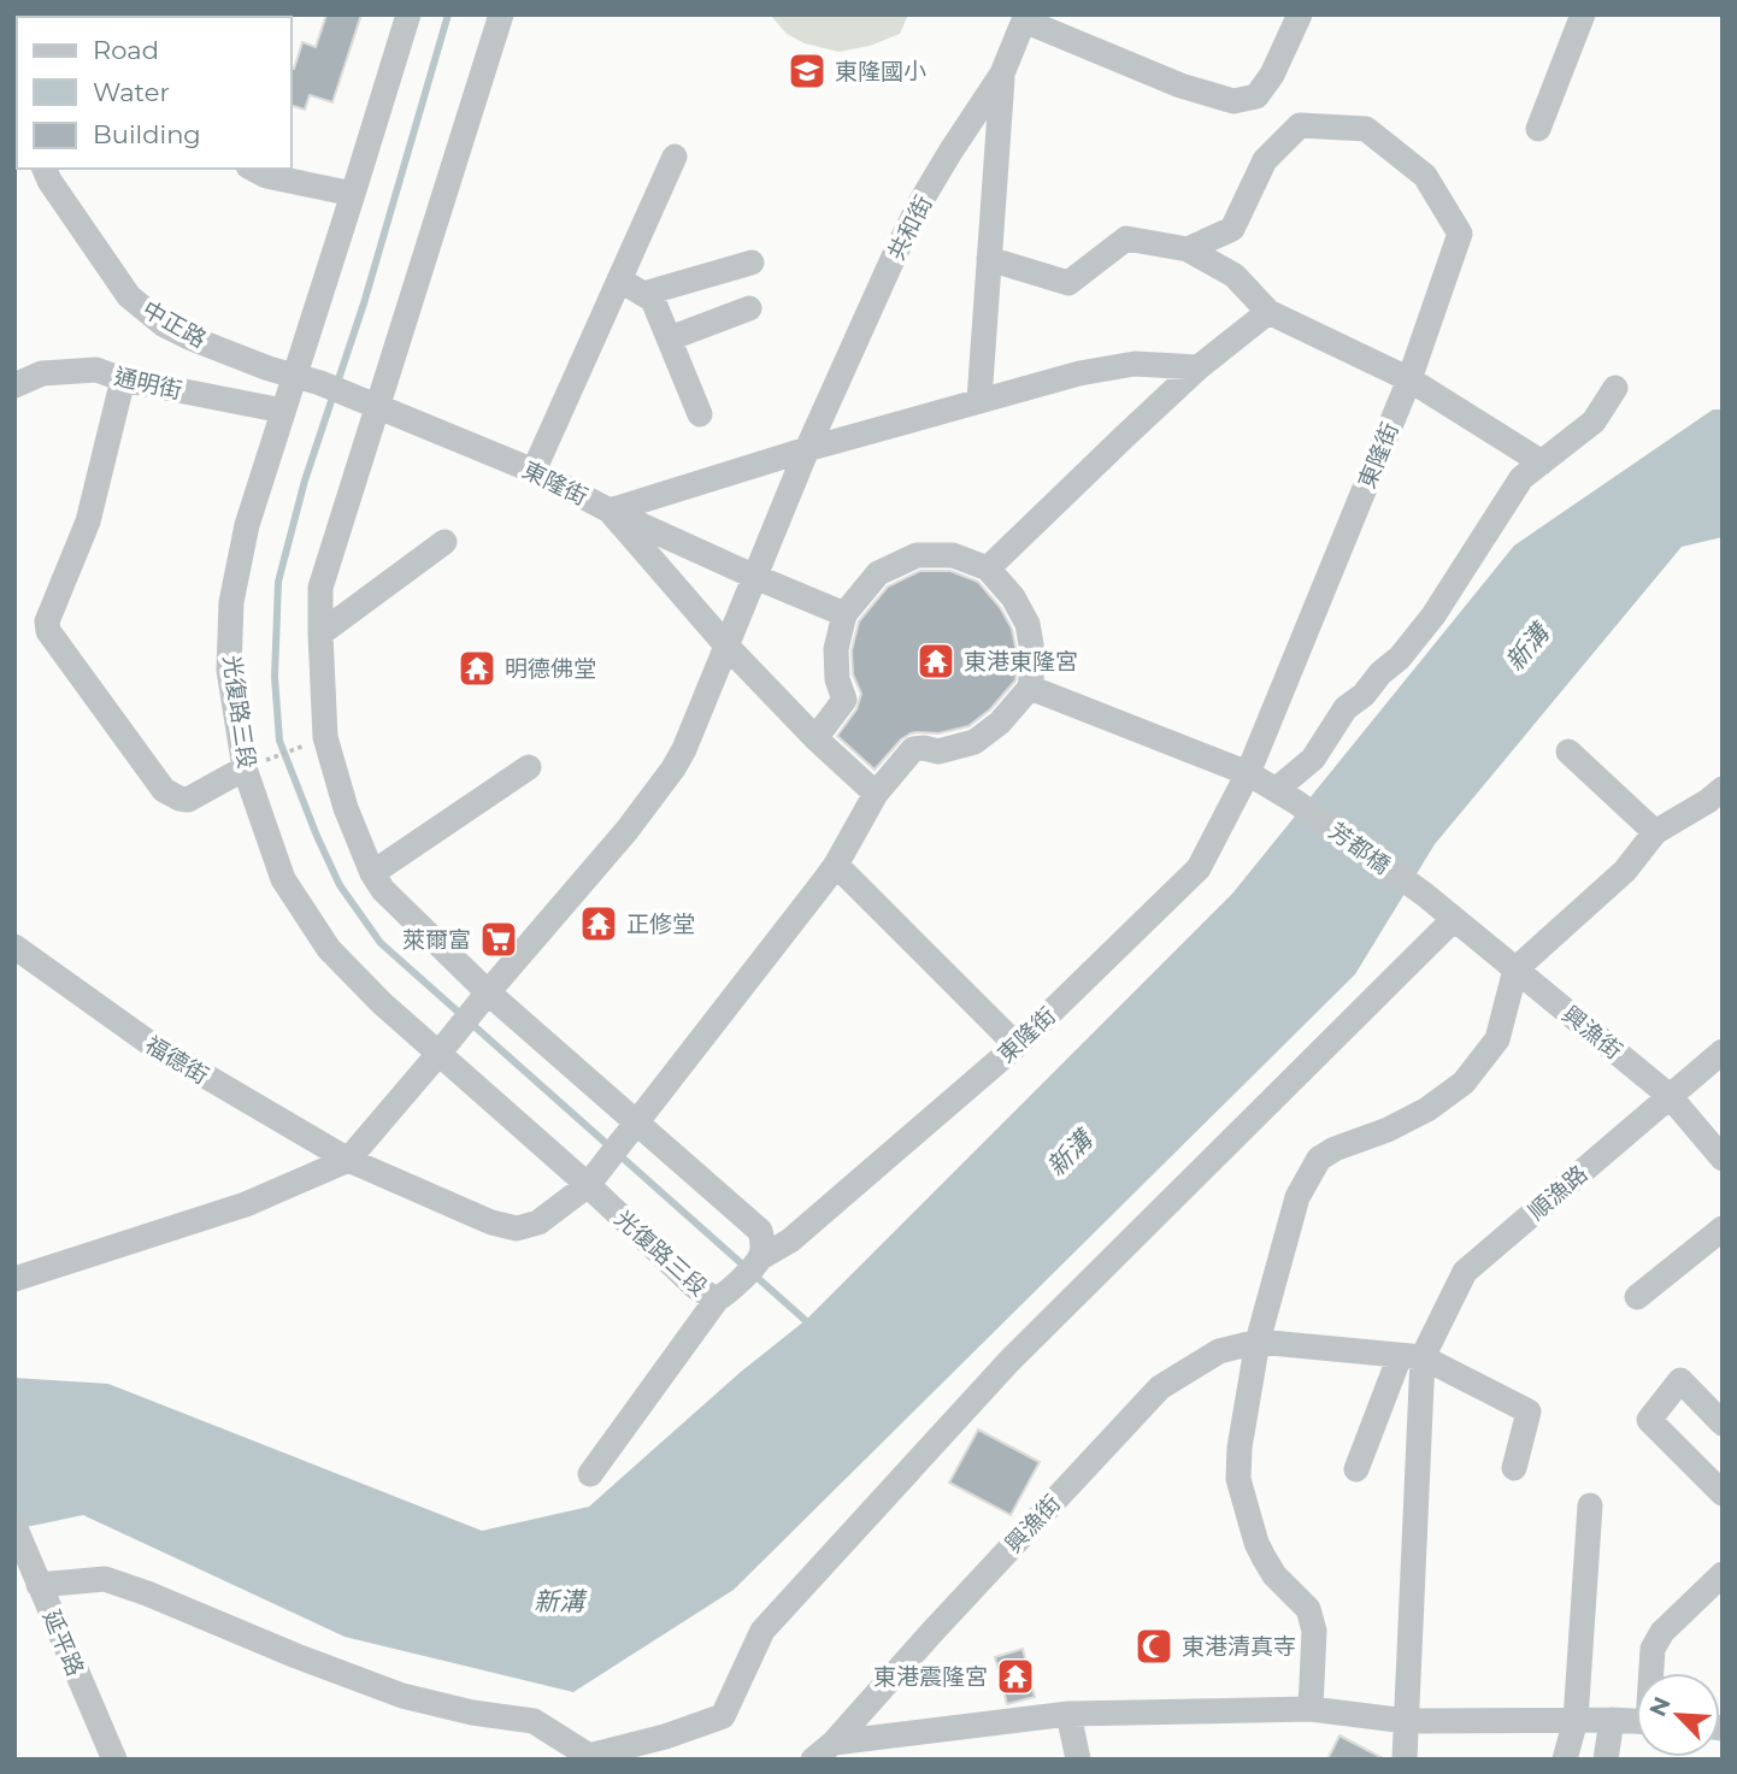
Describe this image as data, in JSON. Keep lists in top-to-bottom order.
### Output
{
  "streets": {
    "street": [
      "共和街",
      "中正路",
      "通明街",
      "東隆街",
      "光復路三段",
      "芳都橋",
      "興漁街",
      "福德街",
      "順漁路",
      "延平路"
    ]
  },
  "crossings": [
    ["共和街", "東隆街"],
    ["中正路", "東隆街"],
    ["中正路", "光復路三段"],
    ["通明街", "光復路三段"],
    ["東隆街", "光復路三段"],
    ["東隆街", "芳都橋"],
    ["光復路三段", "福德街"],
    ["芳都橋", "興漁街"],
    ["興漁街", "順漁路"]
  ],
  "water": ["新溝"],
  "places": {
    "school or university": ["東隆國小"],
    "temple": [
      "東港東隆宮",
      "明德佛堂",
      "正修堂",
      "東港震隆宮"
    ],
    "supermarket": ["萊爾富"],
    "mosque": ["東港清真寺"]
  },
  "legend": ["Road", "Water", "Building"],
  "north": "top left"
}
